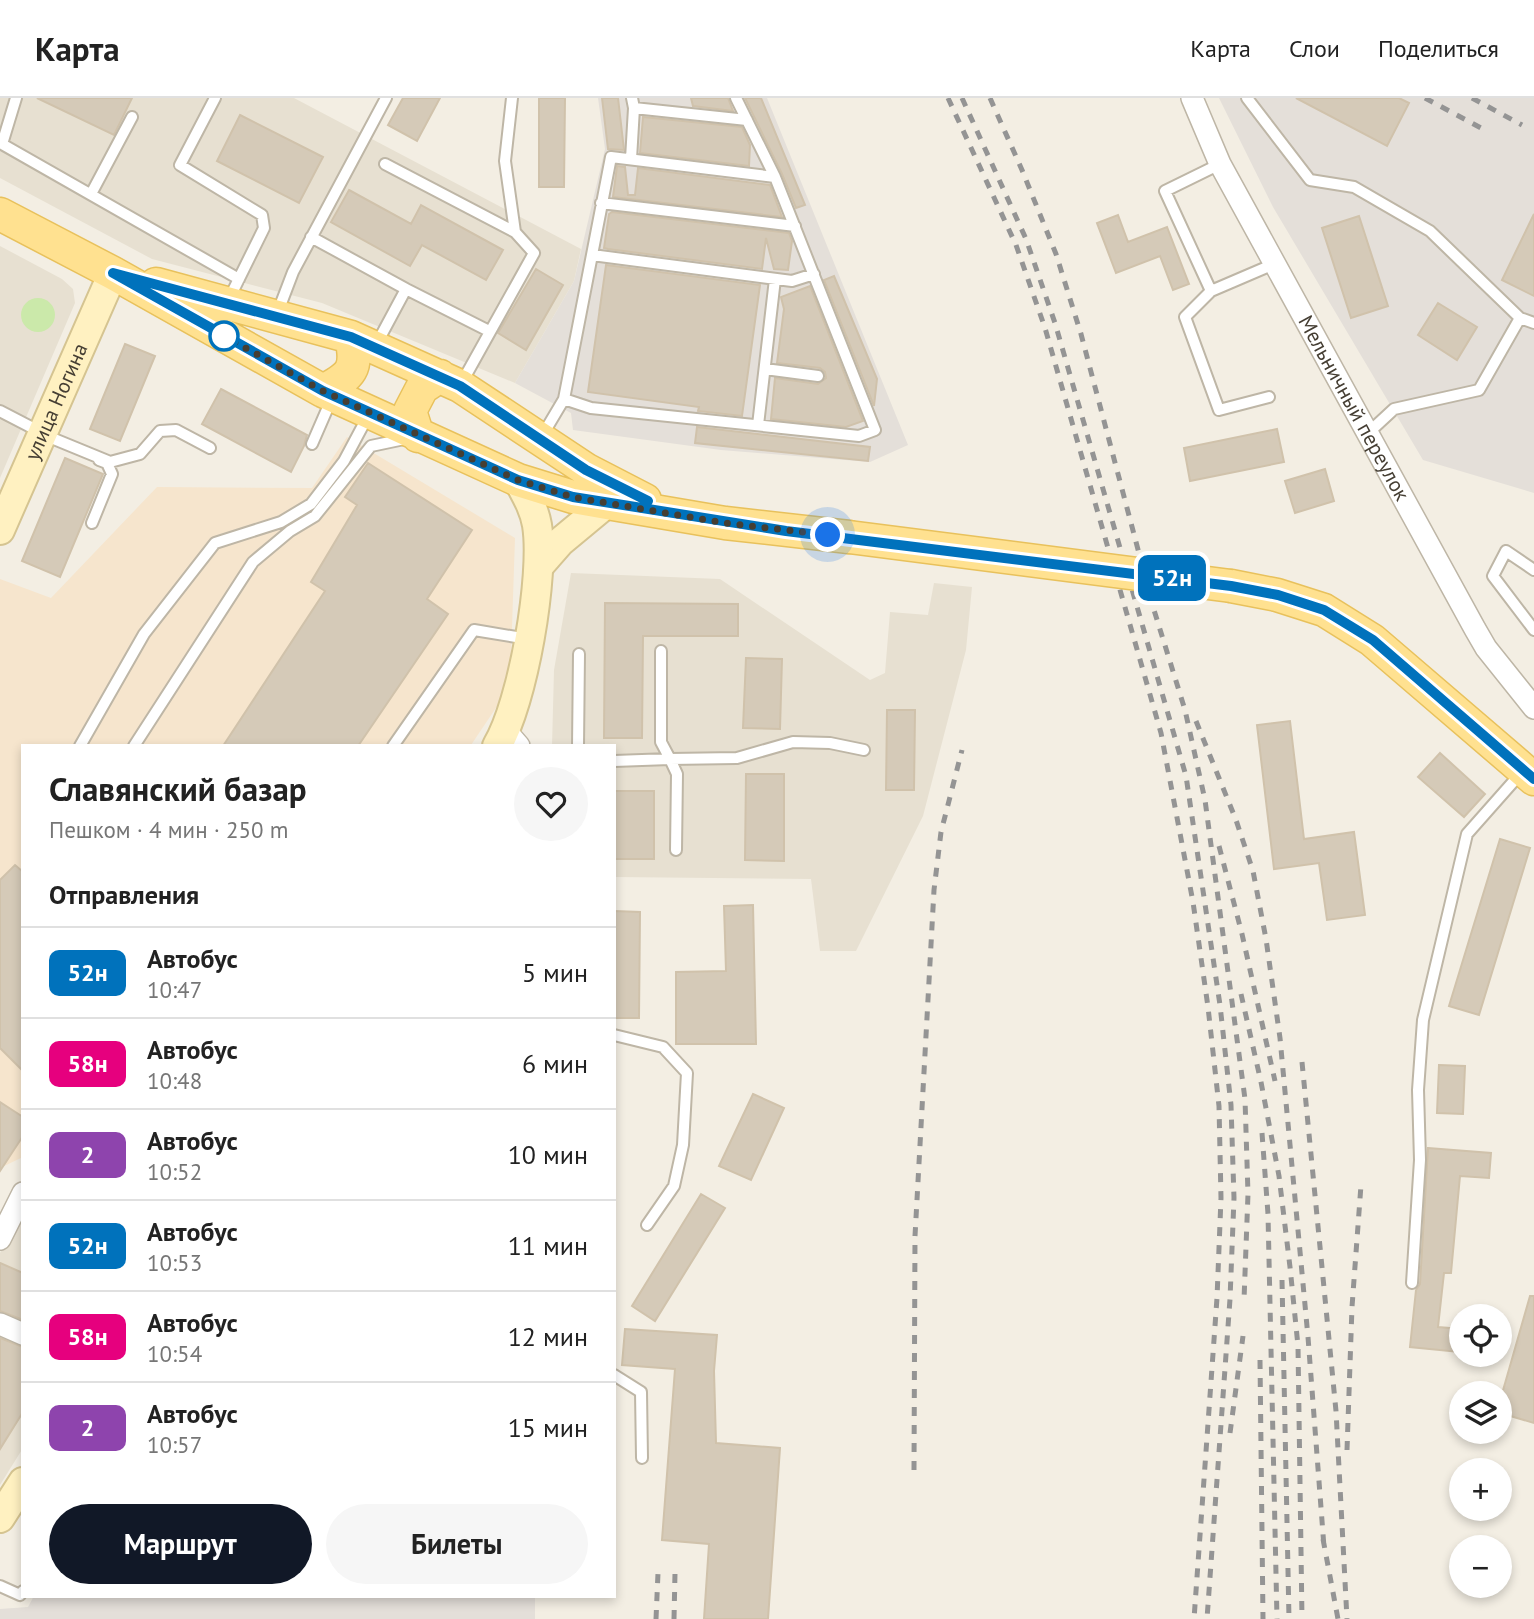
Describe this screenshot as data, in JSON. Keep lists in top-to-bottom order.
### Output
{
  "streets": {
    "street": ["улица Ногина", "Мельничный переулок"]
  },
  "lines": ["bus line 52н"],
  "page": {
    "header": "Карта",
    "nav": ["Карта", "Слои", "Поделиться"],
    "on_map": "52н",
    "heading": [
      ["Славянский базар", "Пешком · 4 мин · 250 m"],
      "Отправления"
    ],
    "list": [
      {
        "mark": "52н",
        "name": "Автобус",
        "note": "10:47",
        "value": "5 мин"
      },
      {
        "mark": "58н",
        "name": "Автобус",
        "note": "10:48",
        "value": "6 мин"
      },
      {
        "mark": "2",
        "name": "Автобус",
        "note": "10:52",
        "value": "10 мин"
      },
      {
        "mark": "52н",
        "name": "Автобус",
        "note": "10:53",
        "value": "11 мин"
      },
      {
        "mark": "58н",
        "name": "Автобус",
        "note": "10:54",
        "value": "12 мин"
      },
      {
        "mark": "2",
        "name": "Автобус",
        "note": "10:57",
        "value": "15 мин"
      }
    ],
    "map_buttons": ["+", "−"],
    "buttons": ["Маршрут", "Билеты"]
  }
}
